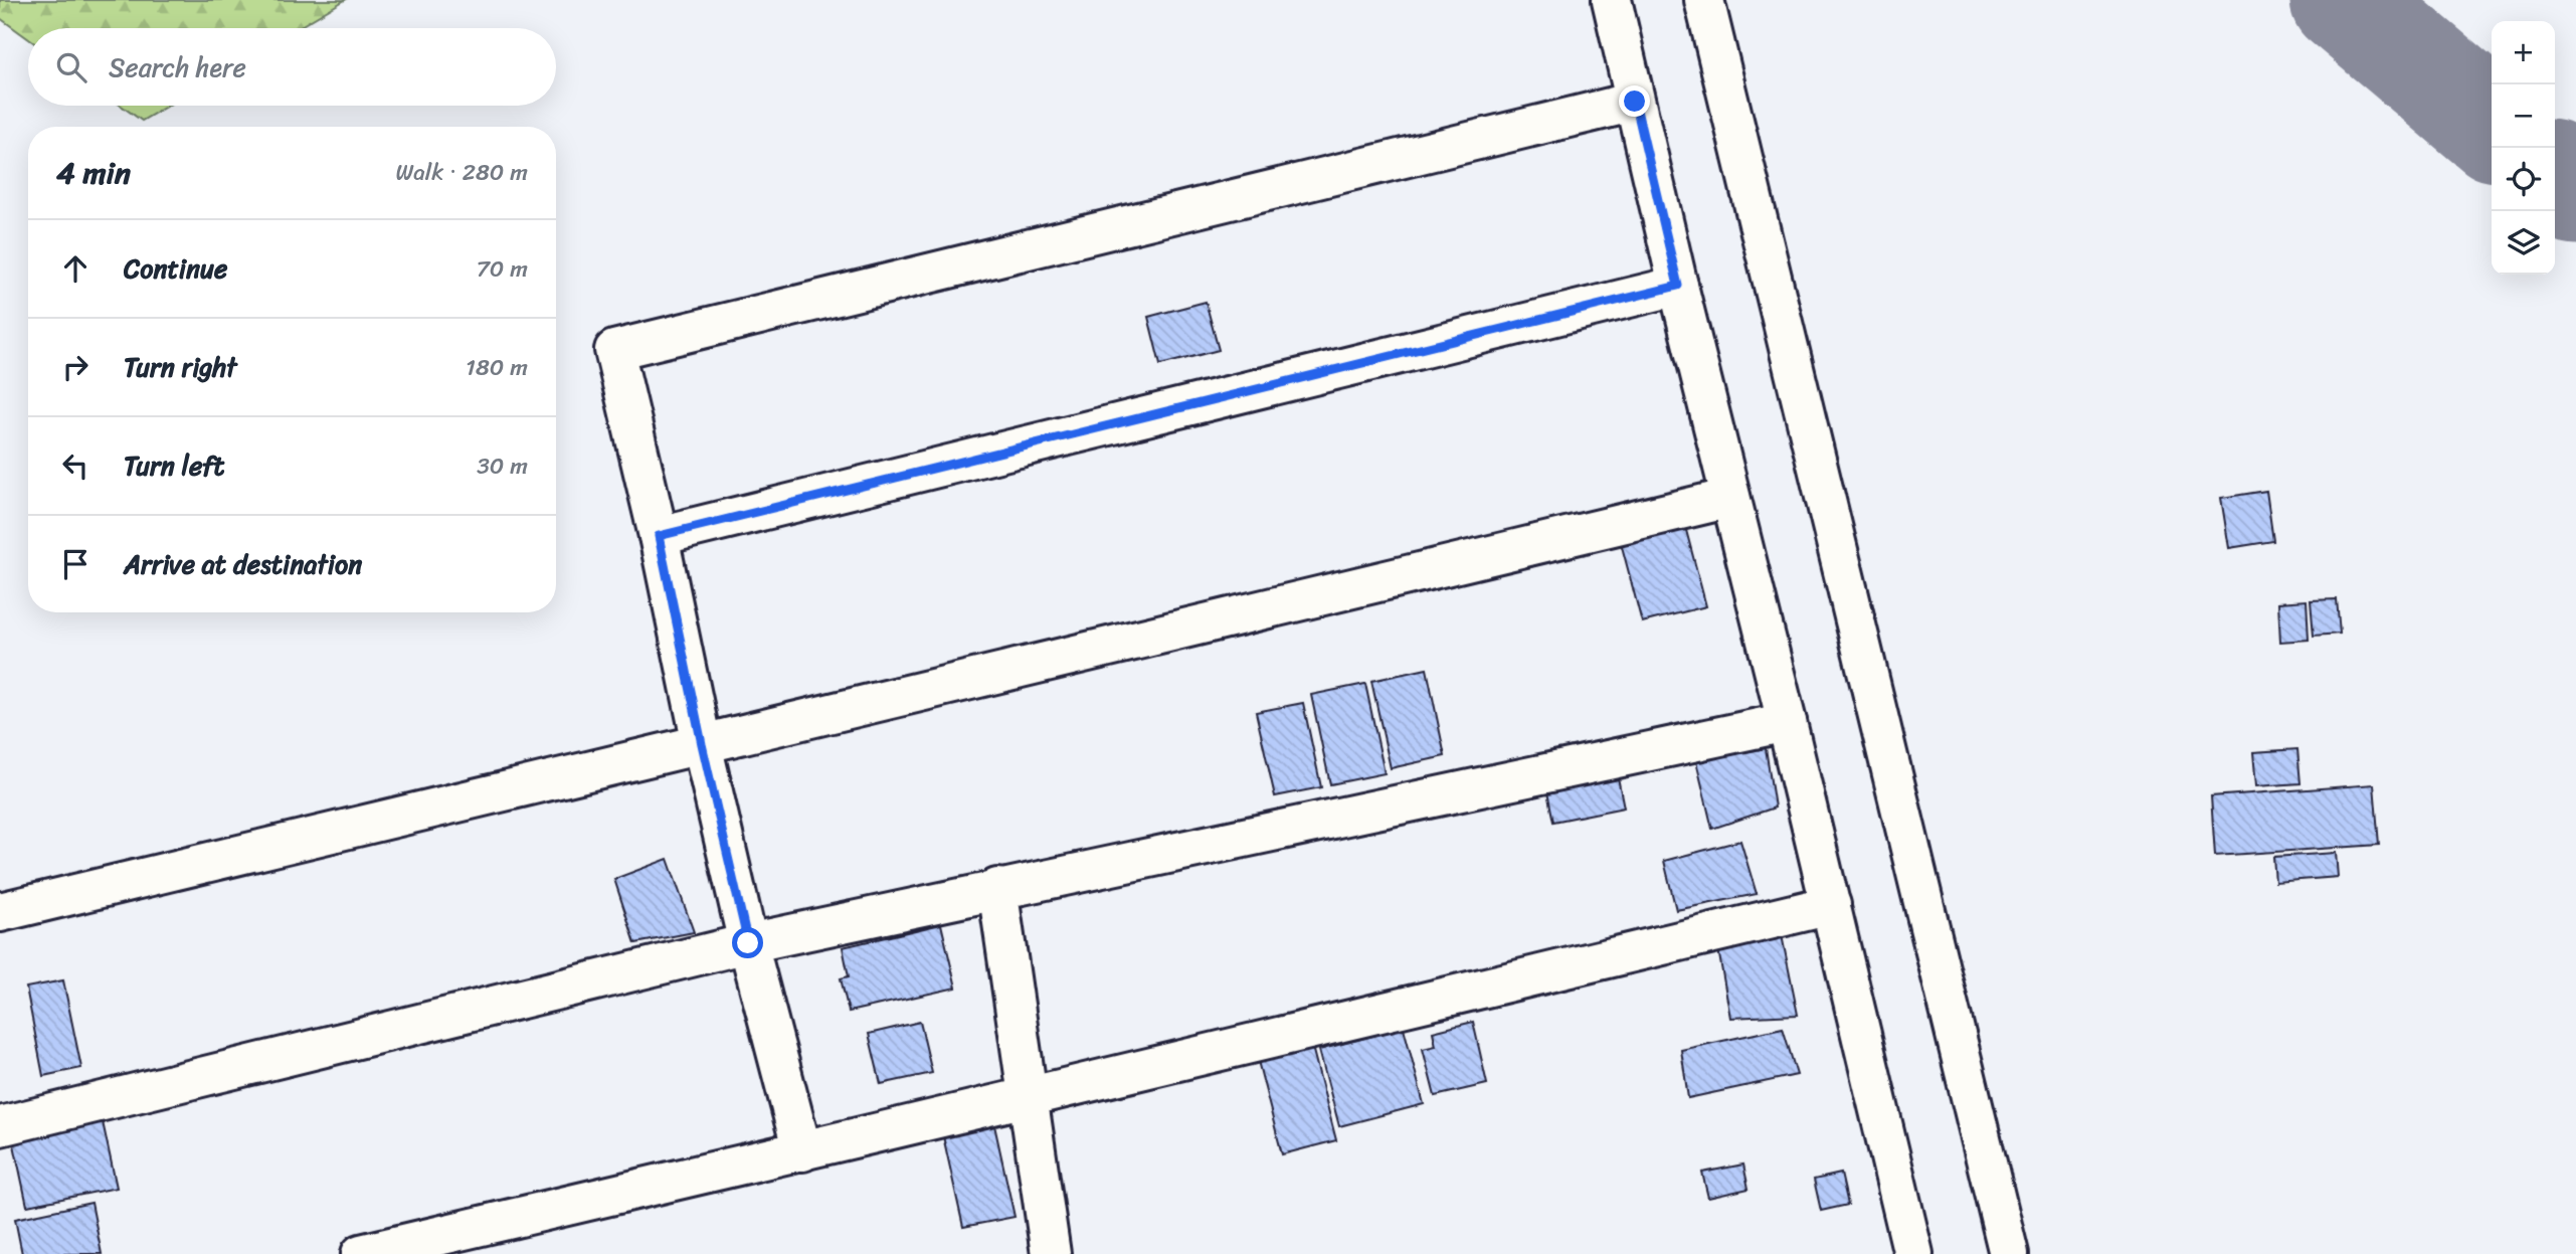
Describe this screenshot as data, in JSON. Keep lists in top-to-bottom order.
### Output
{
  "page": {
    "map_buttons": ["+", "−"],
    "search": "Search here",
    "heading": ["4 min", "Walk · 280 m"],
    "list": [
      ["Continue", "70 m"],
      ["Turn right", "180 m"],
      ["Turn left", "30 m"],
      "Arrive at destination"
    ]
  }
}
